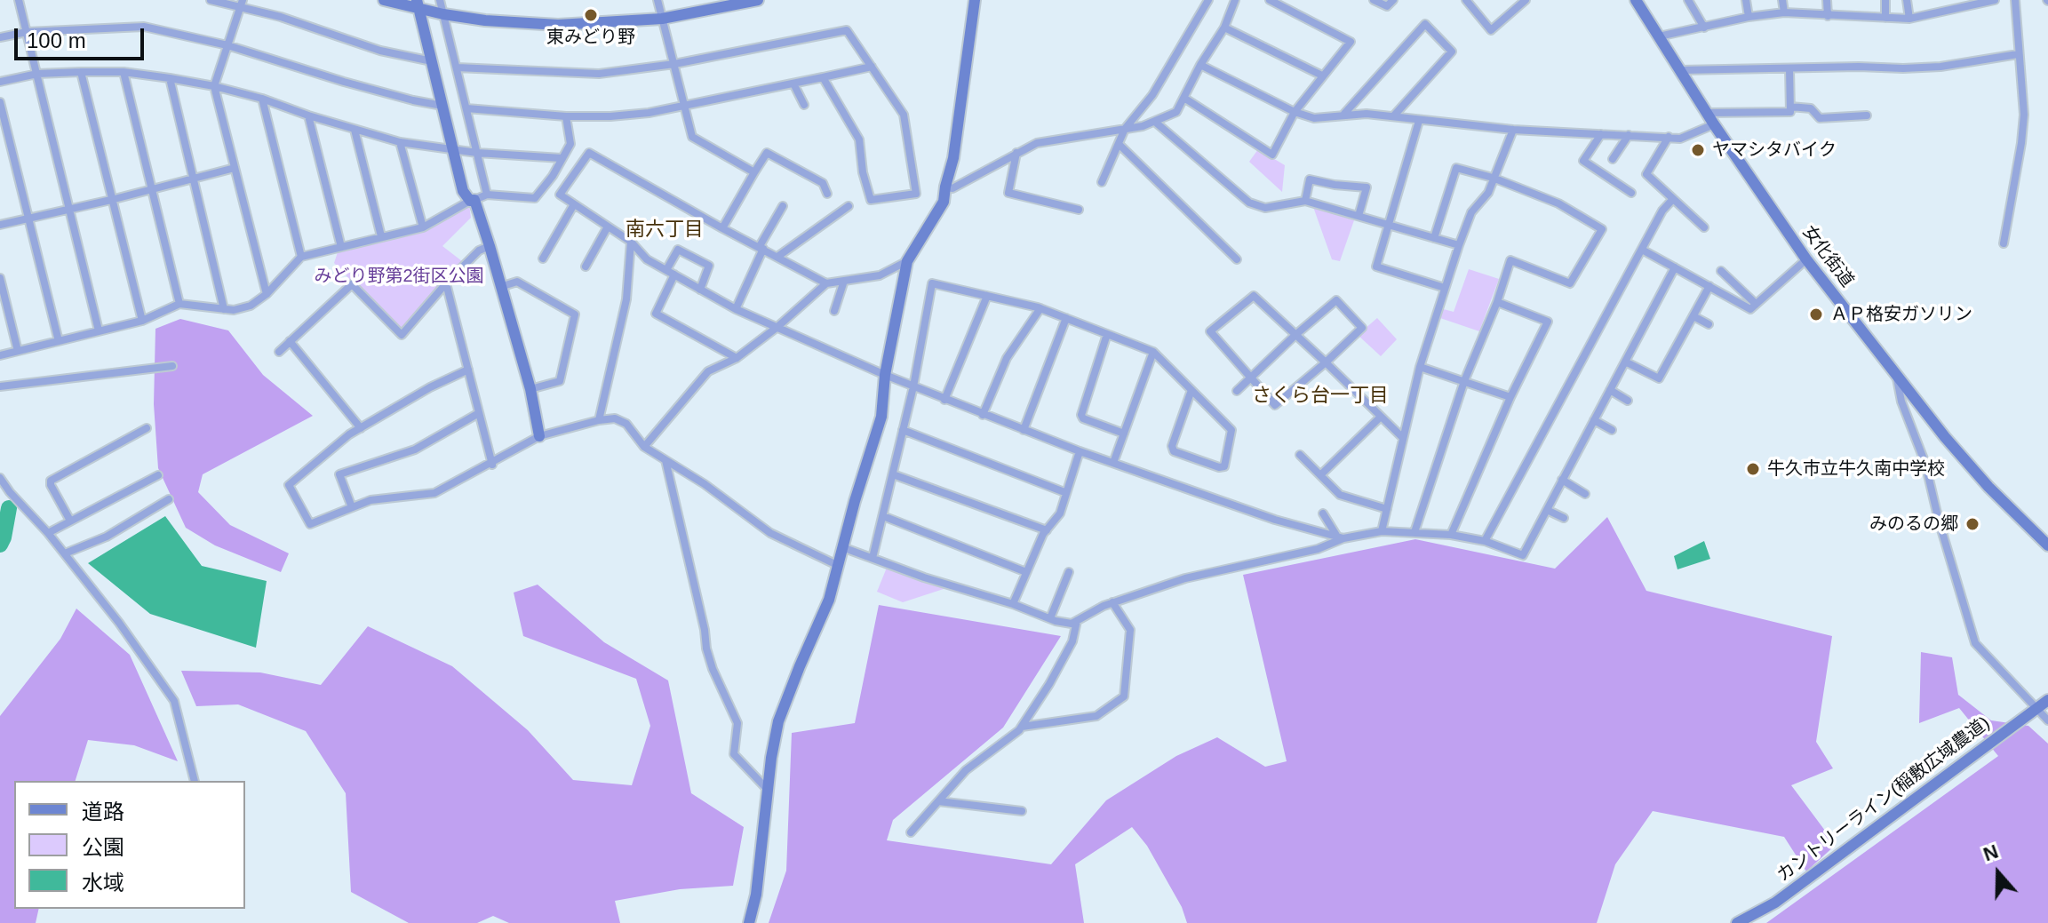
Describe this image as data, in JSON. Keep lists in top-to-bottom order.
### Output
{
  "streets": {
    "street": ["女化街道", "カントリーライン(稲敷広域農道)"]
  },
  "districts": ["南六丁目", "さくら台一丁目"],
  "parks": ["みどり野第2街区公園"],
  "places": [
    "東みどり野",
    "ヤマシタバイク",
    "ＡＰ格安ガソリン",
    "牛久市立牛久南中学校",
    "みのるの郷"
  ],
  "legend": ["道路", "公園", "水域"],
  "scale_bar": "100 m",
  "north": "top"
}
